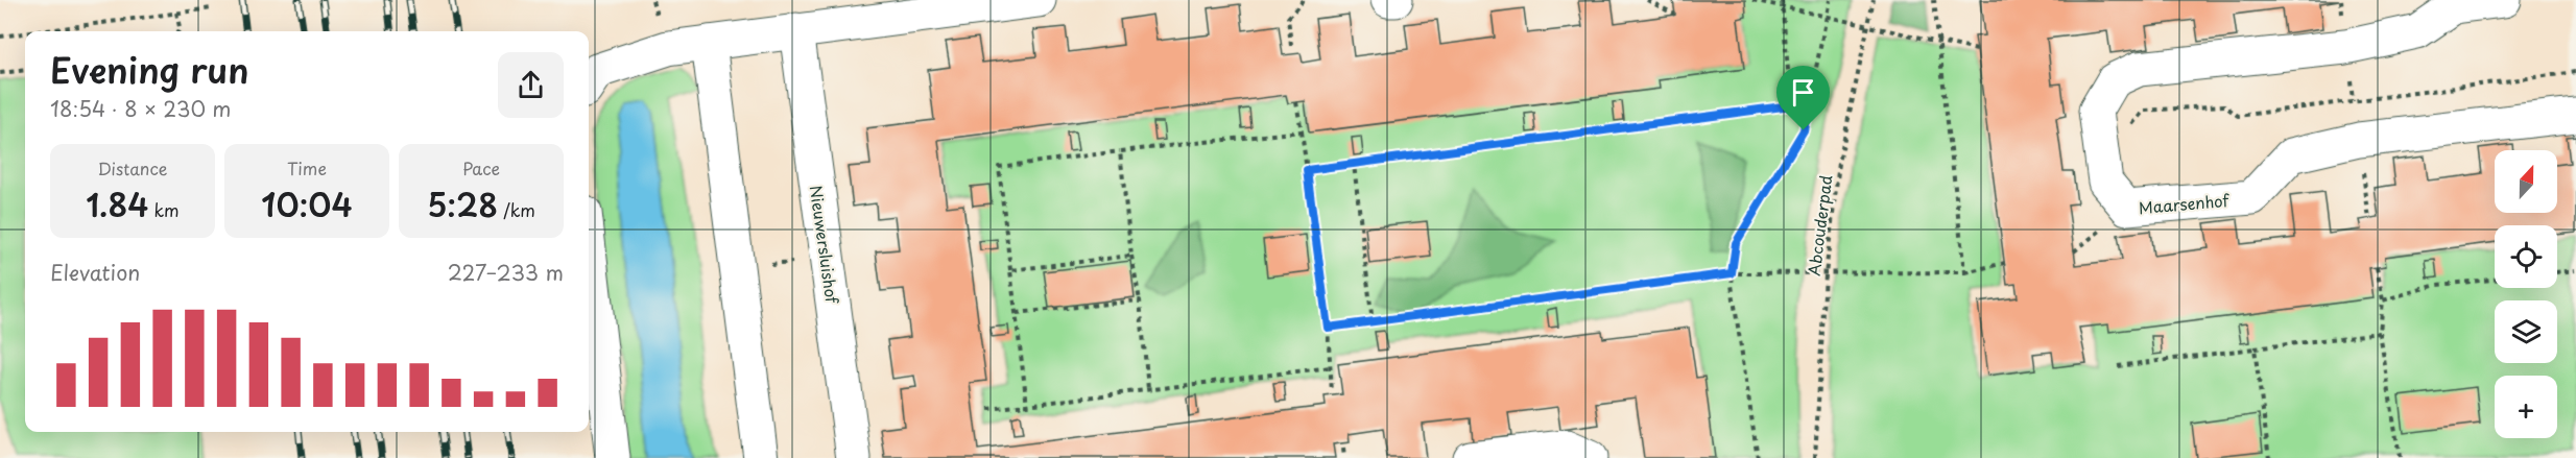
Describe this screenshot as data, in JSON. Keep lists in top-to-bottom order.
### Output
{
  "streets": {
    "street": ["Maarsenhof", "Nieuwersluishof"],
    "path": ["Abcouderpad"]
  },
  "north": "top",
  "page": {
    "heading": ["Evening run", "18:54 · 8 × 230 m"],
    "stats": [
      ["Distance", "1.84 km"],
      ["Time", "10:04"],
      ["Pace", "5:28 /km"]
    ],
    "map_buttons": "+",
    "chart": ["Elevation", "227–233 m"]
  }
}
